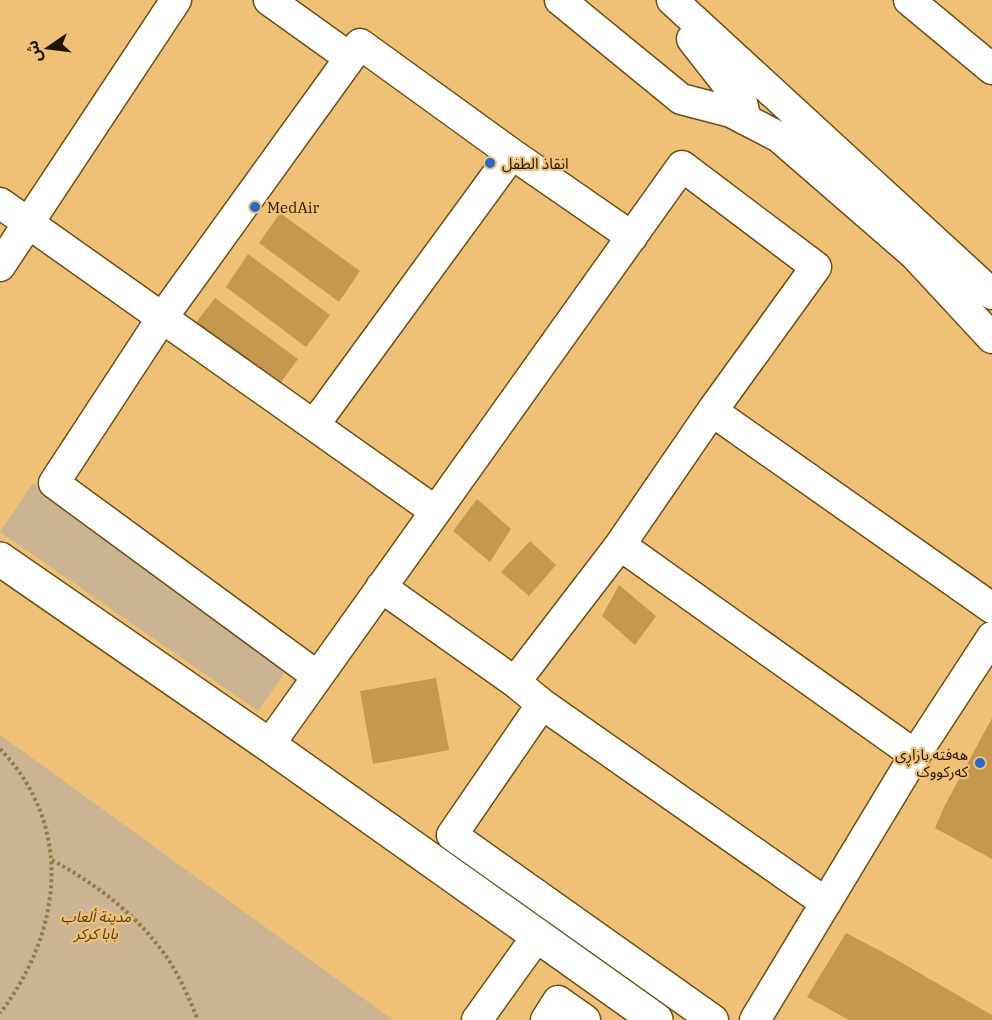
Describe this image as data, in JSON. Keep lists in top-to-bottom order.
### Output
{
  "parks": ["مدينة ألعاب بابا كركر"],
  "places": ["انقاذ الطفل", "MedAir", "هەفتە بازاڕی کەرکووک"],
  "north": "left"
}
